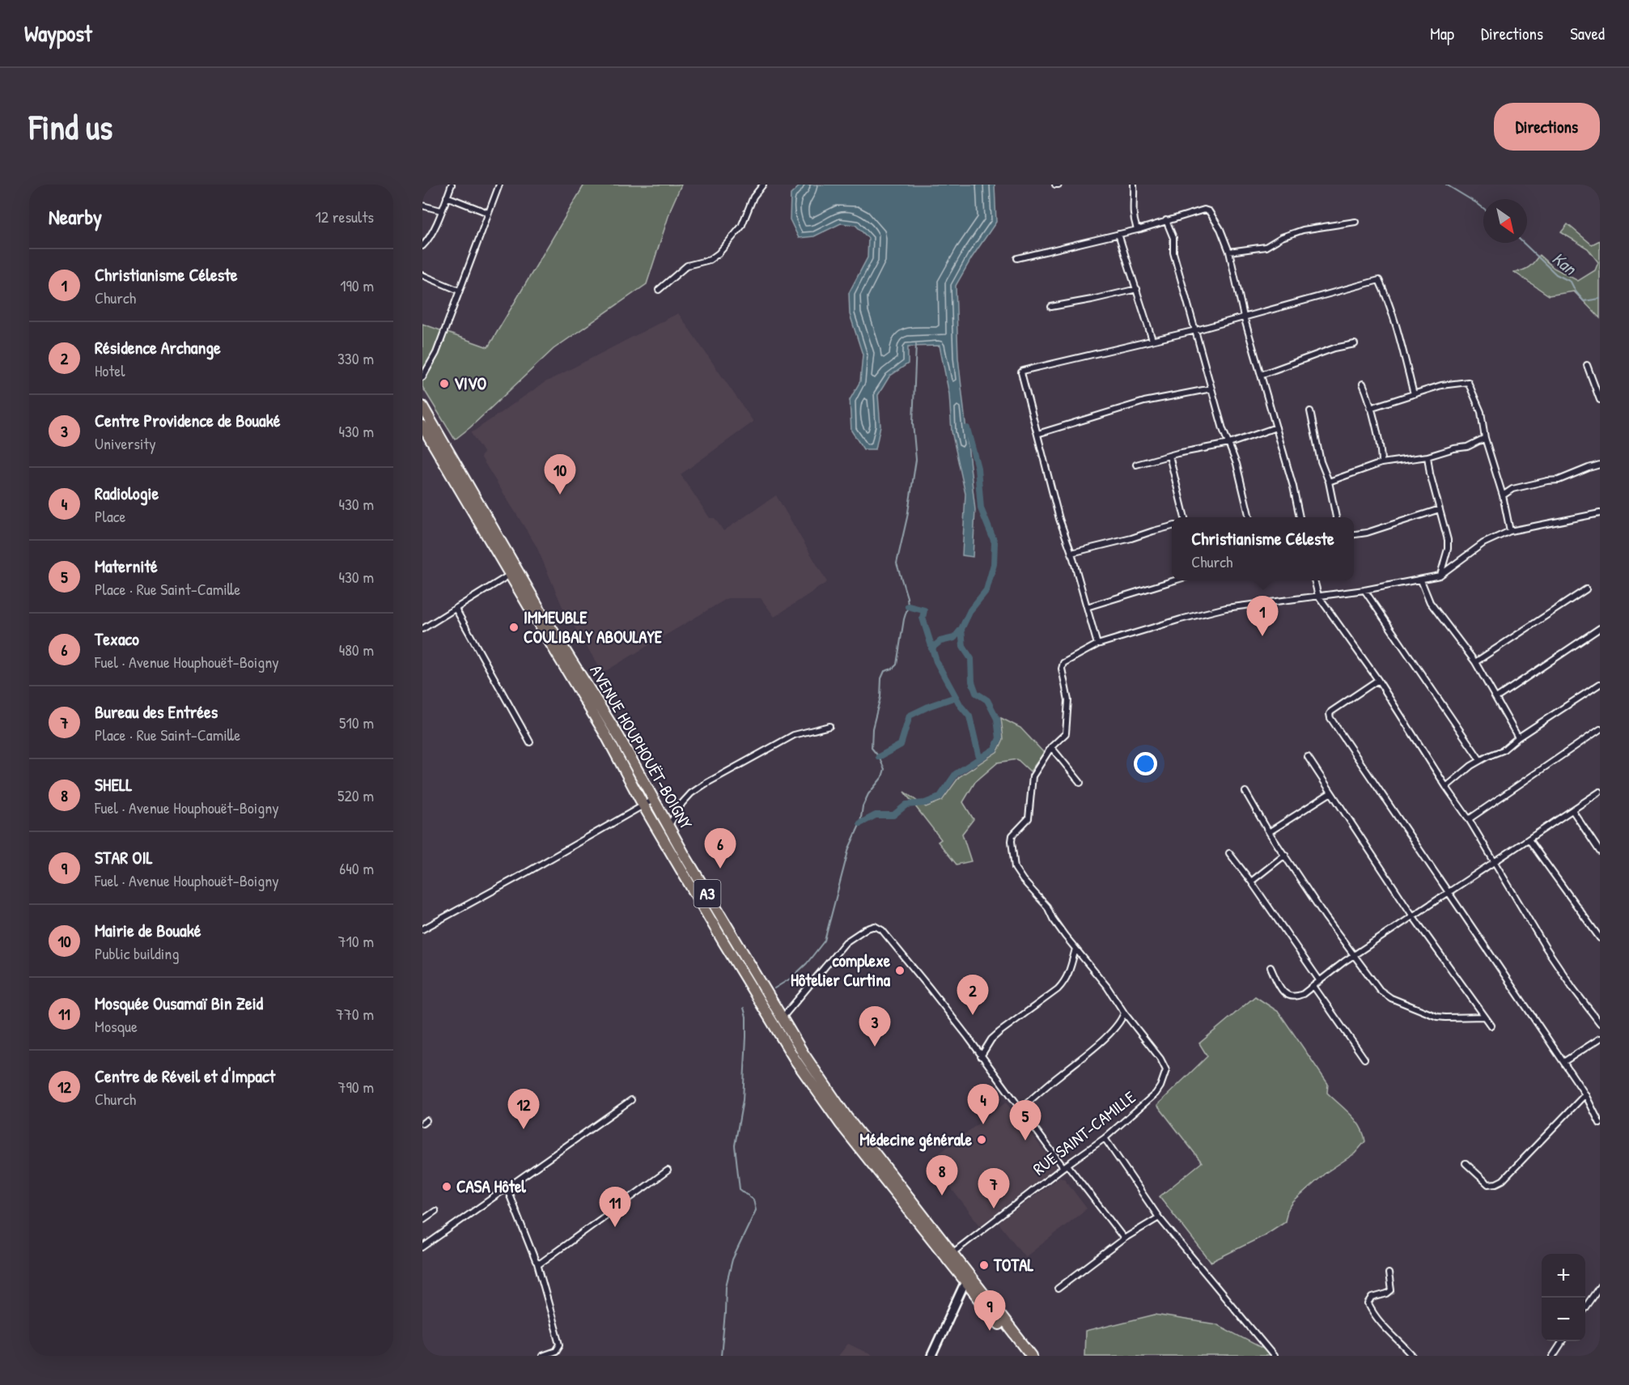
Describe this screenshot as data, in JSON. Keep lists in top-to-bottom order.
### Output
{
  "streets": {
    "highway": ["AVENUE HOUPHOUËT-BOIGNY", "A3"],
    "street": ["RUE SAINT-CAMILLE"]
  },
  "crossings": [
    ["AVENUE HOUPHOUËT-BOIGNY", "RUE SAINT-CAMILLE"]
  ],
  "water": ["Kan"],
  "places": [
    "VIVO",
    "IMMEUBLE COULIBALY ABOULAYE",
    "complexe Hôtelier Curtina",
    "Médecine générale",
    "CASA Hôtel",
    "TOTAL"
  ],
  "north": "bottom right",
  "page": {
    "header": "Waypost",
    "nav": ["Map", "Directions", "Saved"],
    "buttons": "Directions",
    "title": "Find us",
    "heading": ["Nearby", "12 results"],
    "list": [
      {
        "mark": "1",
        "name": "Christianisme Céleste",
        "note": "Church",
        "value": "190 m"
      },
      {
        "mark": "2",
        "name": "Résidence Archange",
        "note": "Hotel",
        "value": "330 m"
      },
      {
        "mark": "3",
        "name": "Centre Providence de Bouaké",
        "note": "University",
        "value": "430 m"
      },
      {
        "mark": "4",
        "name": "Radiologie",
        "note": "Place",
        "value": "430 m"
      },
      {
        "mark": "5",
        "name": "Maternité",
        "note": "Place · Rue Saint-Camille",
        "value": "430 m"
      },
      {
        "mark": "6",
        "name": "Texaco",
        "note": "Fuel · Avenue Houphouët-Boigny",
        "value": "480 m"
      },
      {
        "mark": "7",
        "name": "Bureau des Entrées",
        "note": "Place · Rue Saint-Camille",
        "value": "510 m"
      },
      {
        "mark": "8",
        "name": "SHELL",
        "note": "Fuel · Avenue Houphouët-Boigny",
        "value": "520 m"
      },
      {
        "mark": "9",
        "name": "STAR OIL",
        "note": "Fuel · Avenue Houphouët-Boigny",
        "value": "640 m"
      },
      {
        "mark": "10",
        "name": "Mairie de Bouaké",
        "note": "Public building",
        "value": "710 m"
      },
      {
        "mark": "11",
        "name": "Mosquée Ousamaï Bin Zeid",
        "note": "Mosque",
        "value": "770 m"
      },
      {
        "mark": "12",
        "name": "Centre de Réveil et d'Impact",
        "note": "Church",
        "value": "790 m"
      }
    ],
    "pins": [
      "10",
      "1",
      "6",
      "2",
      "3",
      "4",
      "12",
      "5",
      "8",
      "7",
      "11",
      "9"
    ],
    "popup": ["Christianisme Céleste", "Church"],
    "map_buttons": ["+", "−"]
  }
}
